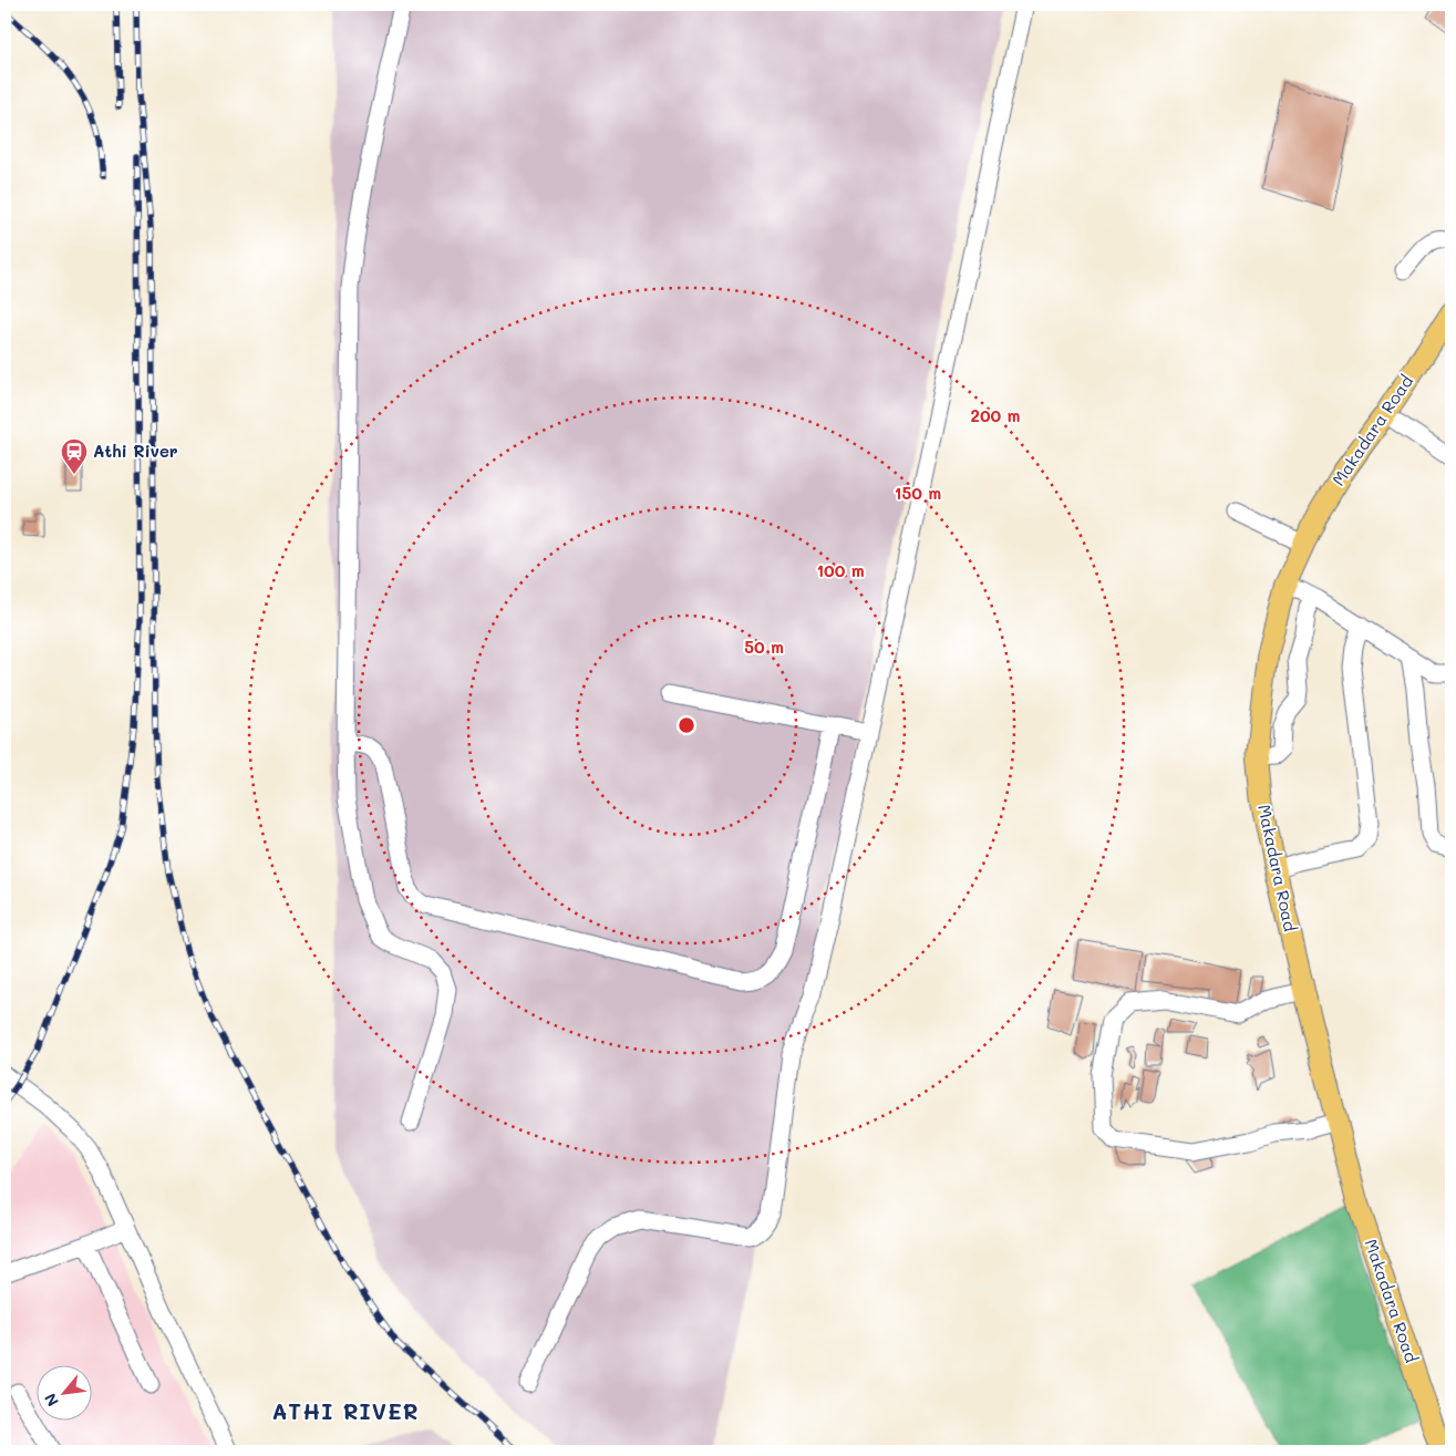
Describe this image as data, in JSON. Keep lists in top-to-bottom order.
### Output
{
  "streets": {
    "main road": ["Makadara Road"]
  },
  "districts": ["ATHI RIVER"],
  "places": {
    "station": ["Athi River"]
  },
  "north": "bottom left",
  "rings": [
    "200 m",
    "150 m",
    "100 m",
    "50 m"
  ]
}
